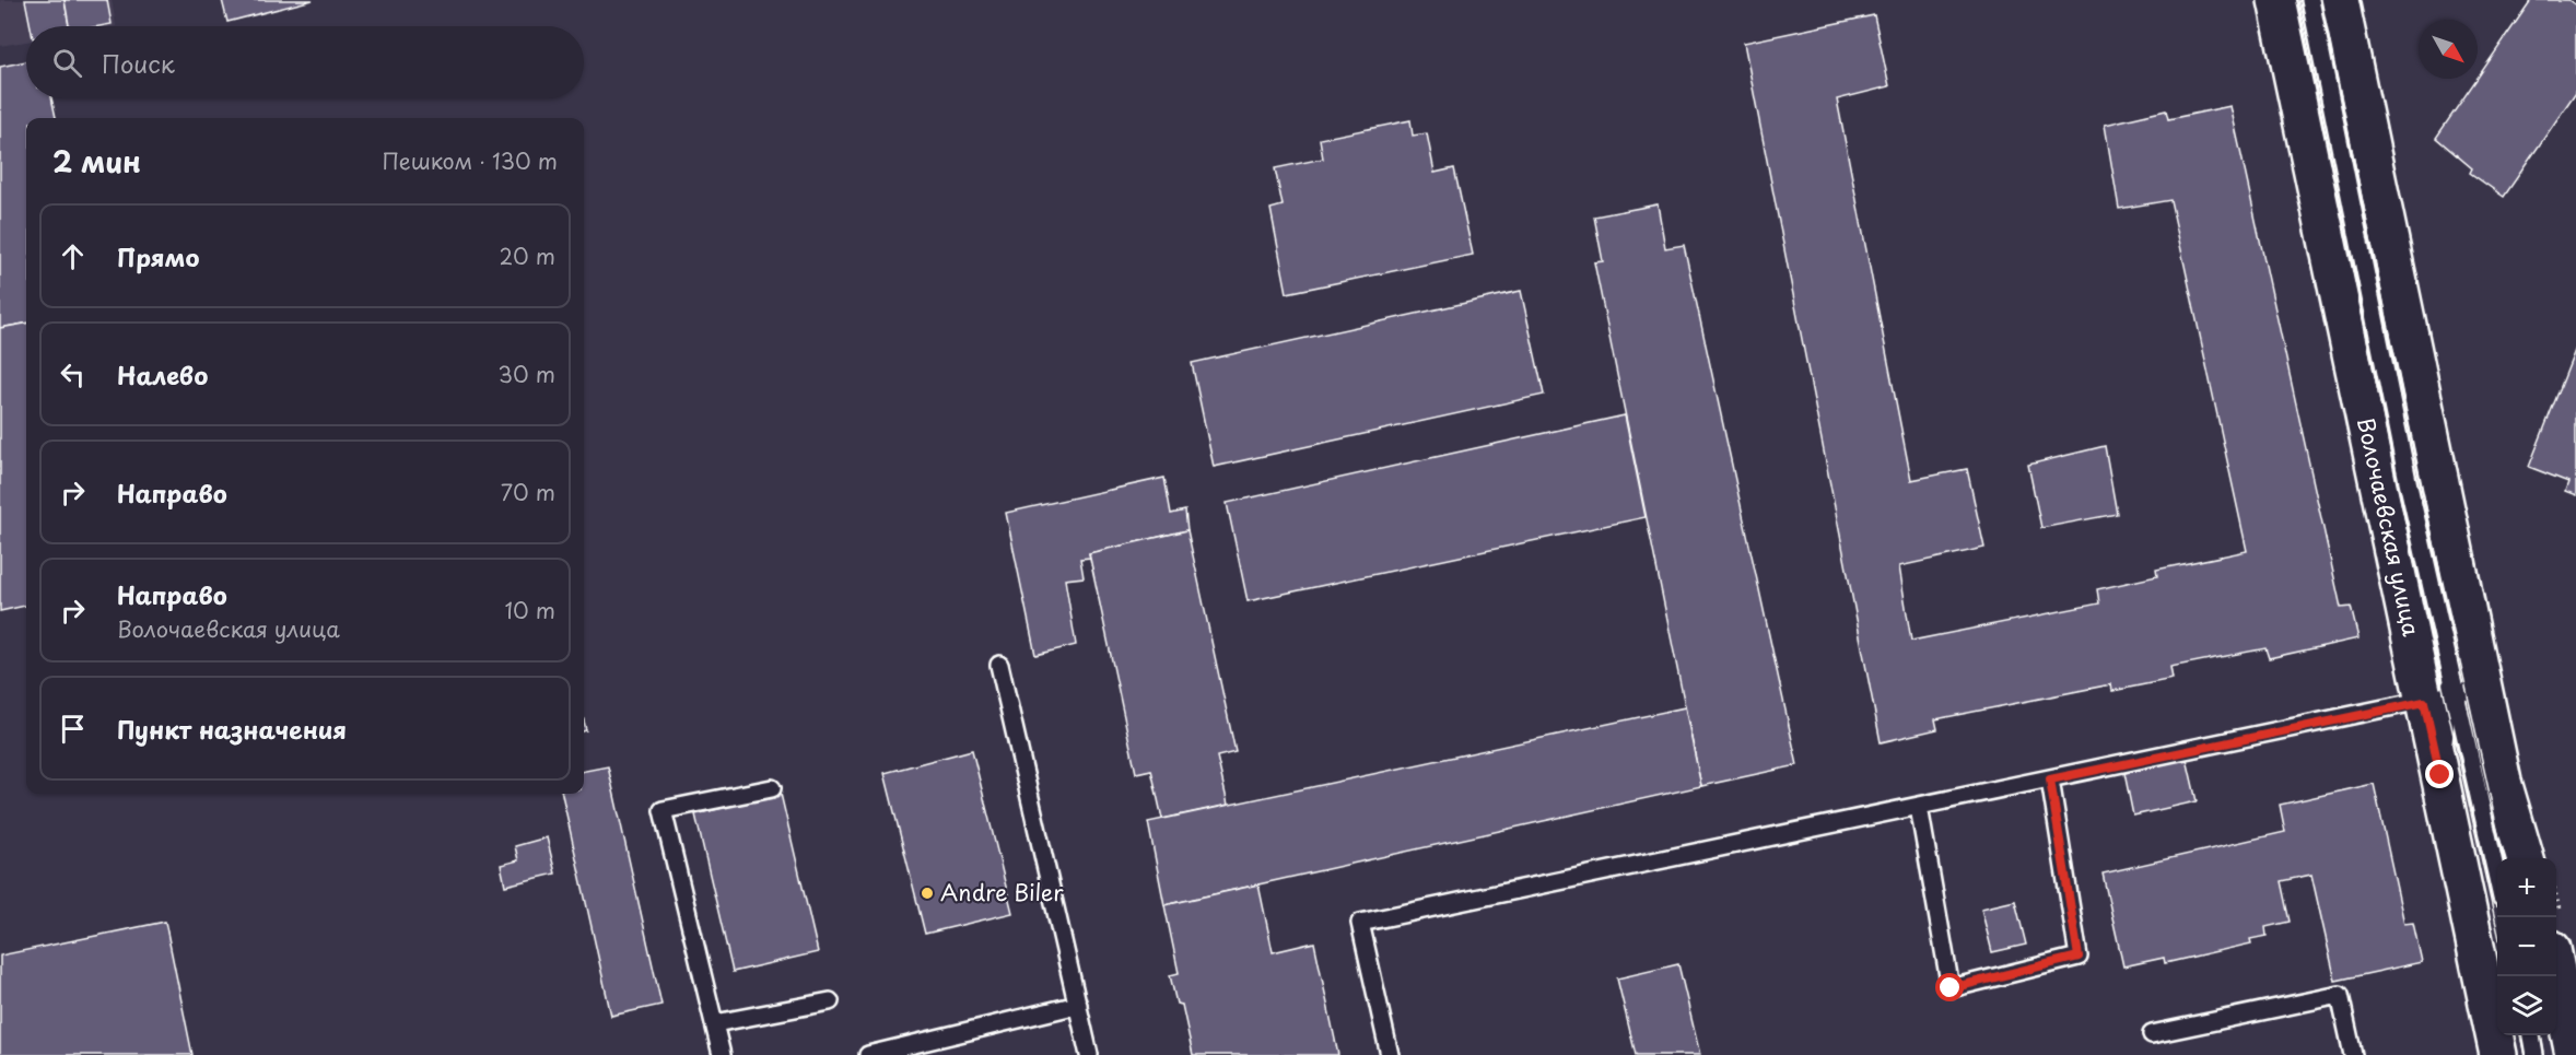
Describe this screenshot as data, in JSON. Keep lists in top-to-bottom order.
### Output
{
  "streets": {
    "street": ["Волочаевская улица"]
  },
  "places": ["Andre Biler"],
  "north": "bottom right",
  "page": {
    "search": "Поиск",
    "heading": ["2 мин", "Пешком · 130 m"],
    "list": [
      ["Прямо", "20 m"],
      ["Налево", "30 m"],
      ["Направо", "70 m"],
      ["Направо", "Волочаевская улица", "10 m"],
      "Пункт назначения"
    ],
    "map_buttons": ["+", "−"]
  }
}
